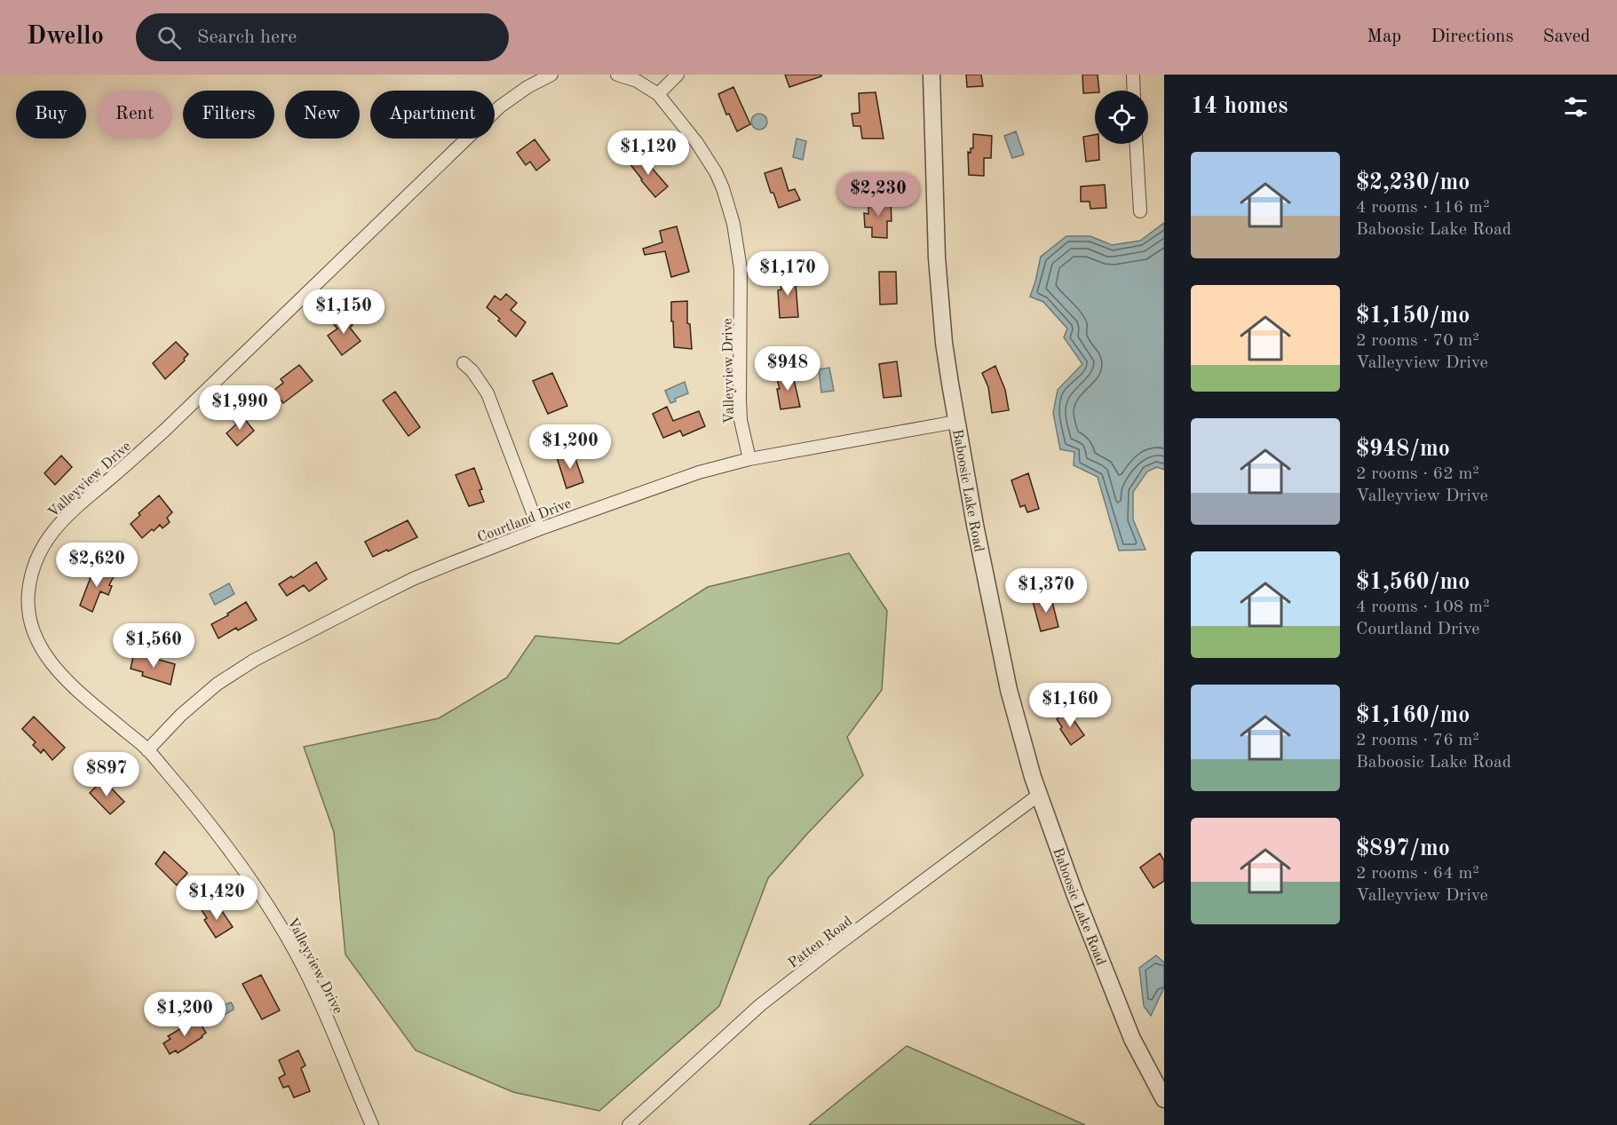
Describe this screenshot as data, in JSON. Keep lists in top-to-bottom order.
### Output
{
  "streets": {
    "street": [
      "Valleyview Drive",
      "Baboosic Lake Road",
      "Courtland Drive",
      "Patten Road"
    ]
  },
  "crossings": [
    ["Valleyview Drive", "Courtland Drive"],
    ["Baboosic Lake Road", "Courtland Drive"],
    ["Baboosic Lake Road", "Patten Road"]
  ],
  "page": {
    "header": "Dwello",
    "search": "Search here",
    "nav": ["Map", "Directions", "Saved"],
    "heading": "14 homes",
    "chip": [
      "Buy",
      "Rent",
      "Filters",
      "New",
      "Apartment"
    ],
    "price": [
      "$1,120",
      "$2,230",
      "$1,170",
      "$1,150",
      "$948",
      "$1,990",
      "$1,200",
      "$2,620",
      "$1,370",
      "$1,560",
      "$1,160",
      "$897",
      "$1,420",
      "$1,200"
    ],
    "list": [
      {
        "name": "$2,230/mo",
        "note": "4 rooms · 116 m² · Baboosic Lake Road"
      },
      {
        "name": "$1,150/mo",
        "note": "2 rooms · 70 m² · Valleyview Drive"
      },
      {
        "name": "$948/mo",
        "note": "2 rooms · 62 m² · Valleyview Drive"
      },
      {
        "name": "$1,560/mo",
        "note": "4 rooms · 108 m² · Courtland Drive"
      },
      {
        "name": "$1,160/mo",
        "note": "2 rooms · 76 m² · Baboosic Lake Road"
      },
      {
        "name": "$897/mo",
        "note": "2 rooms · 64 m² · Valleyview Drive"
      }
    ]
  }
}
